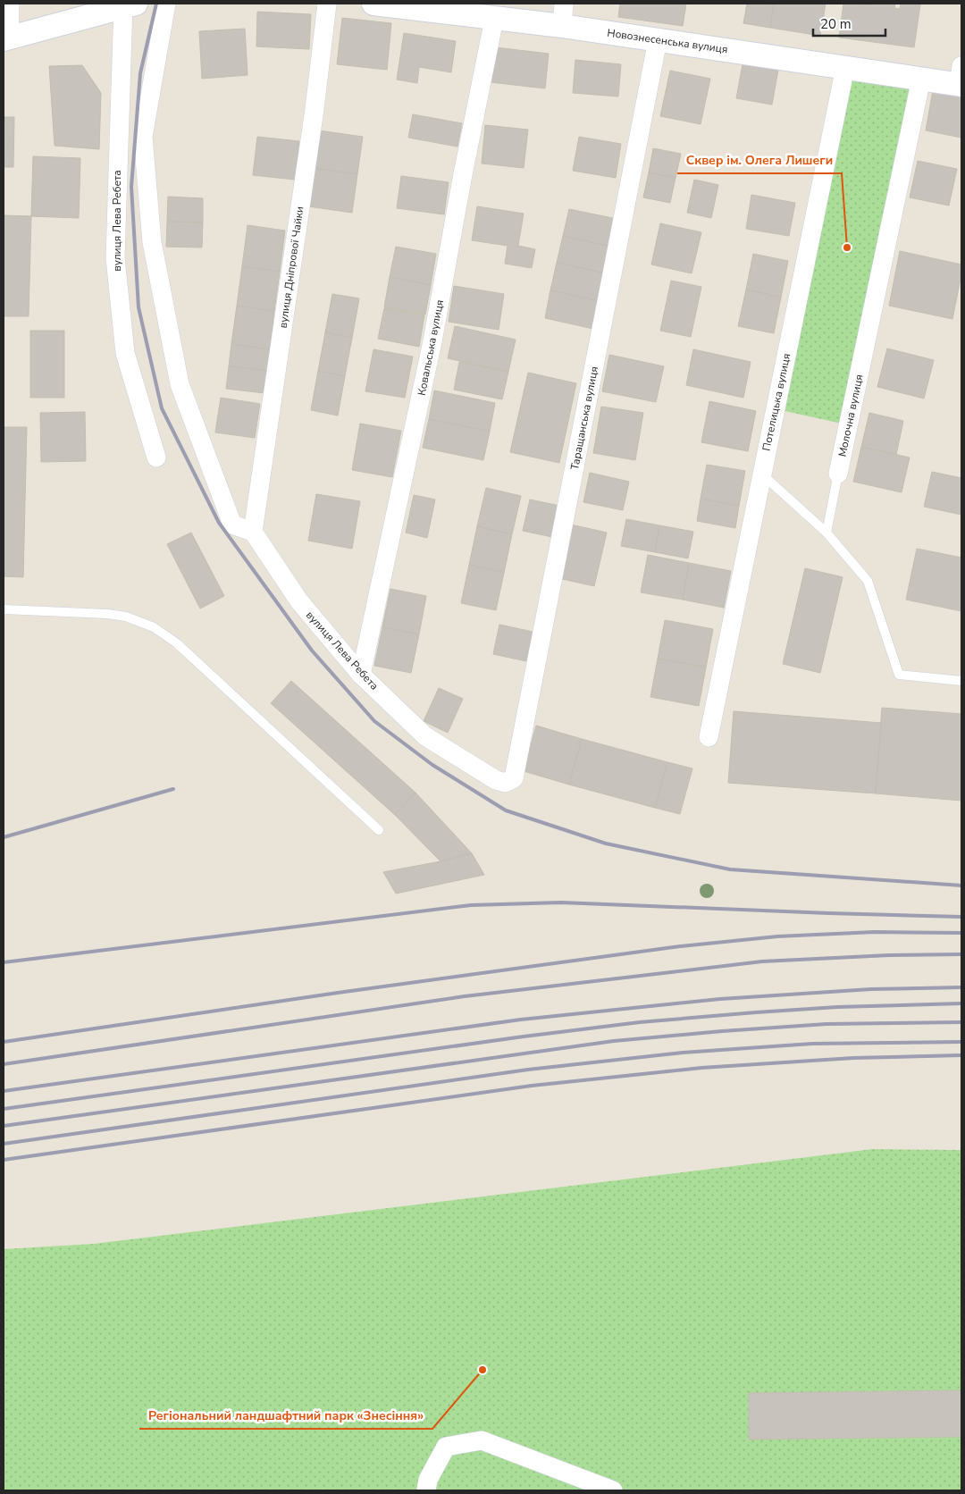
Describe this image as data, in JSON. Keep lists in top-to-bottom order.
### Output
{
  "streets": {
    "street": [
      "Новознесенська вулиця",
      "вулиця Лева Ребета",
      "вулиця Дніпрової Чайки",
      "Ковальська вулиця",
      "Потелицька вулиця",
      "Молочна вулиця",
      "Таращанська вулиця"
    ]
  },
  "crossings": [
    ["Новознесенська вулиця", "Ковальська вулиця"],
    ["Новознесенська вулиця", "Потелицька вулиця"],
    ["Новознесенська вулиця", "Молочна вулиця"],
    ["Новознесенська вулиця", "Таращанська вулиця"],
    ["вулиця Лева Ребета", "вулиця Дніпрової Чайки"],
    ["вулиця Лева Ребета", "Ковальська вулиця"],
    ["вулиця Лева Ребета", "Таращанська вулиця"]
  ],
  "places": ["Сквер ім. Олега Лишеги", "Регіональний ландшафтний парк «Знесіння»"],
  "scale_bar": "20 m"
}
